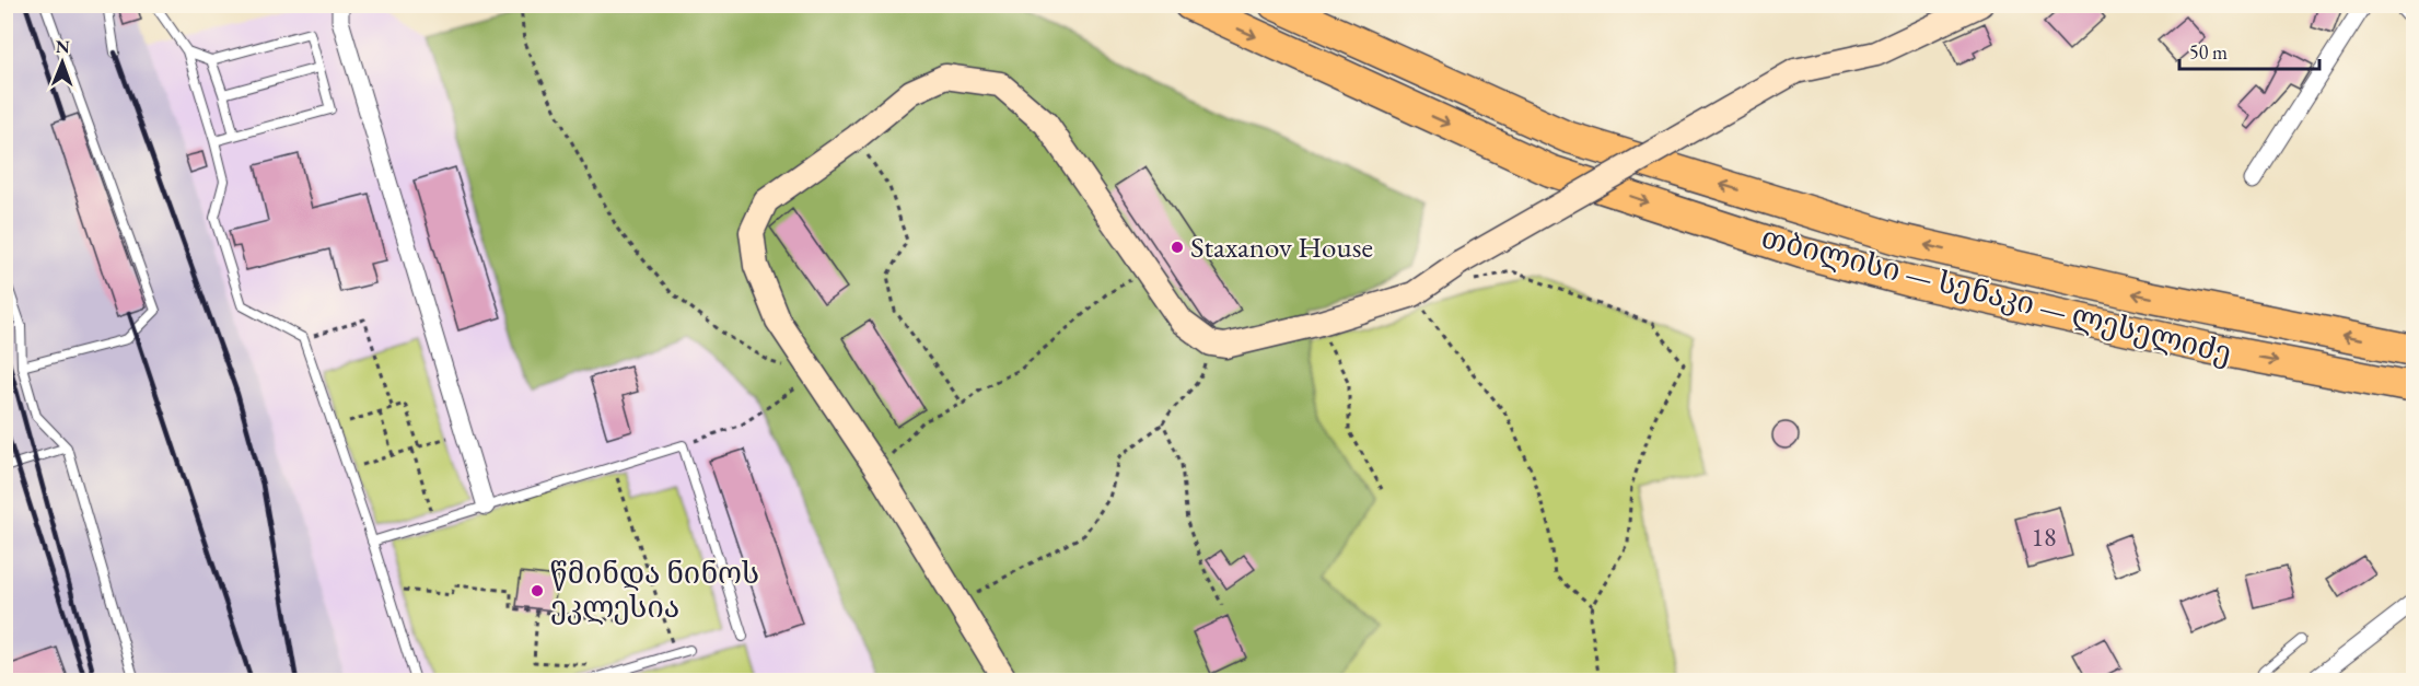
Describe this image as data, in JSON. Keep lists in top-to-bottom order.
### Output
{
  "streets": {
    "highway": ["თბილისი — სენაკი — ლესელიძე"]
  },
  "places": ["Staxanov House", "წმინდა ნინოს ეკლესია"],
  "house_numbers": ["18"],
  "scale_bar": "50 m",
  "north": "top"
}
